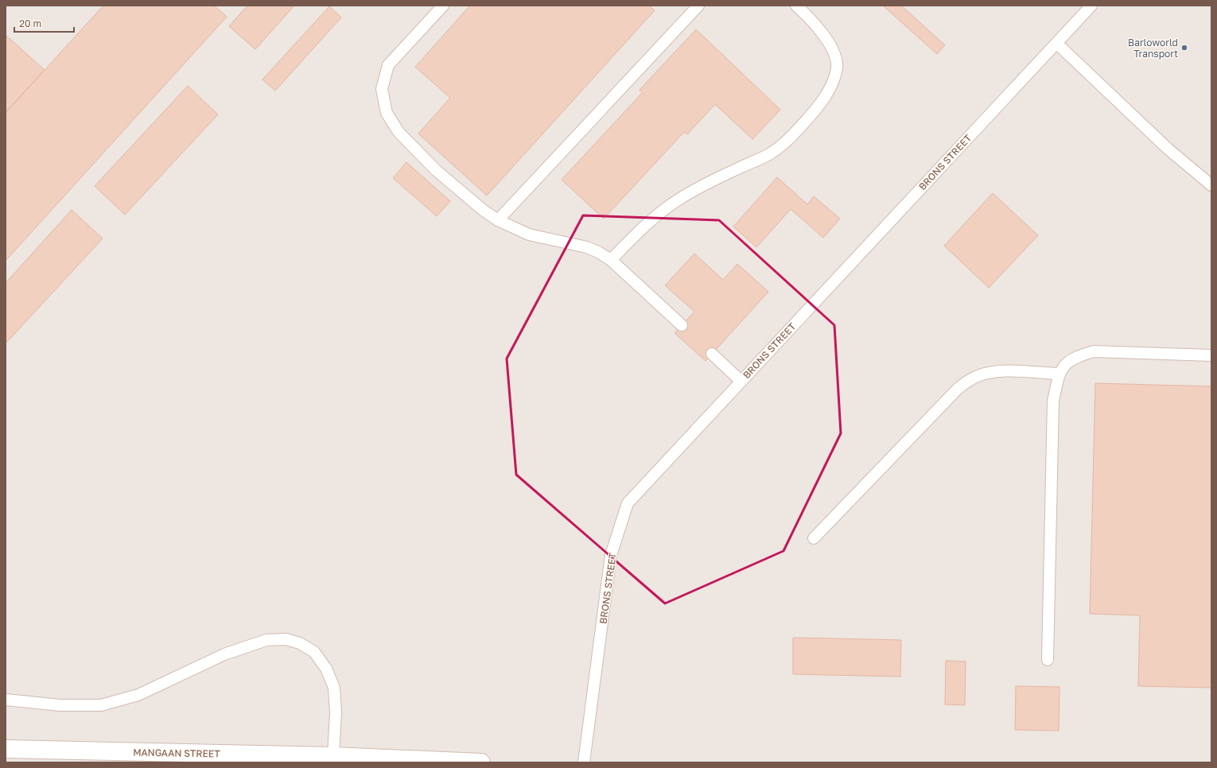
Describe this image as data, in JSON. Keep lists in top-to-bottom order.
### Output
{
  "streets": {
    "street": ["MANGAAN STREET"],
    "lane": ["BRONS STREET"]
  },
  "places": ["Barloworld Transport"],
  "scale_bar": "20 m"
}
